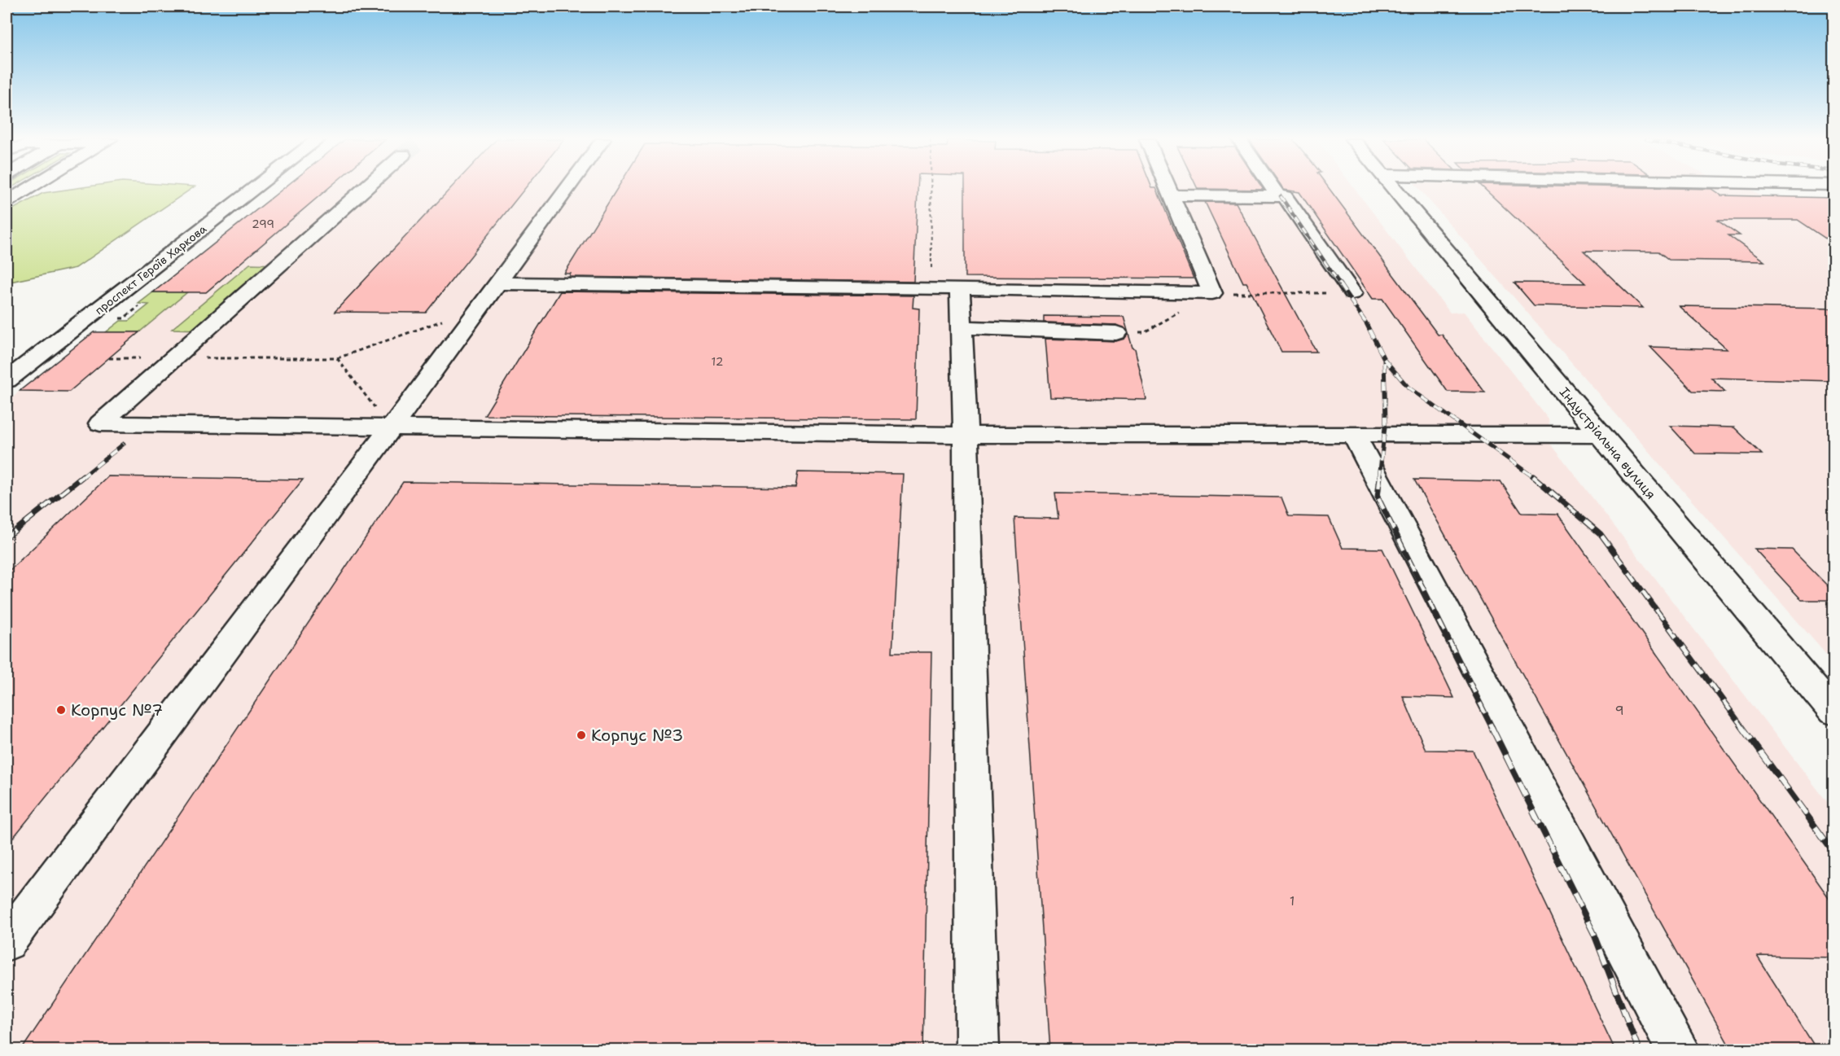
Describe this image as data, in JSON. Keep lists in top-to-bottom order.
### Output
{
  "streets": {
    "street": ["проспект Героїв Харкова", "Індустріальна вулиця"]
  },
  "places": ["Корпус №7", "Корпус №3"],
  "house_numbers": [
    "299",
    "12",
    "9",
    "1"
  ]
}
